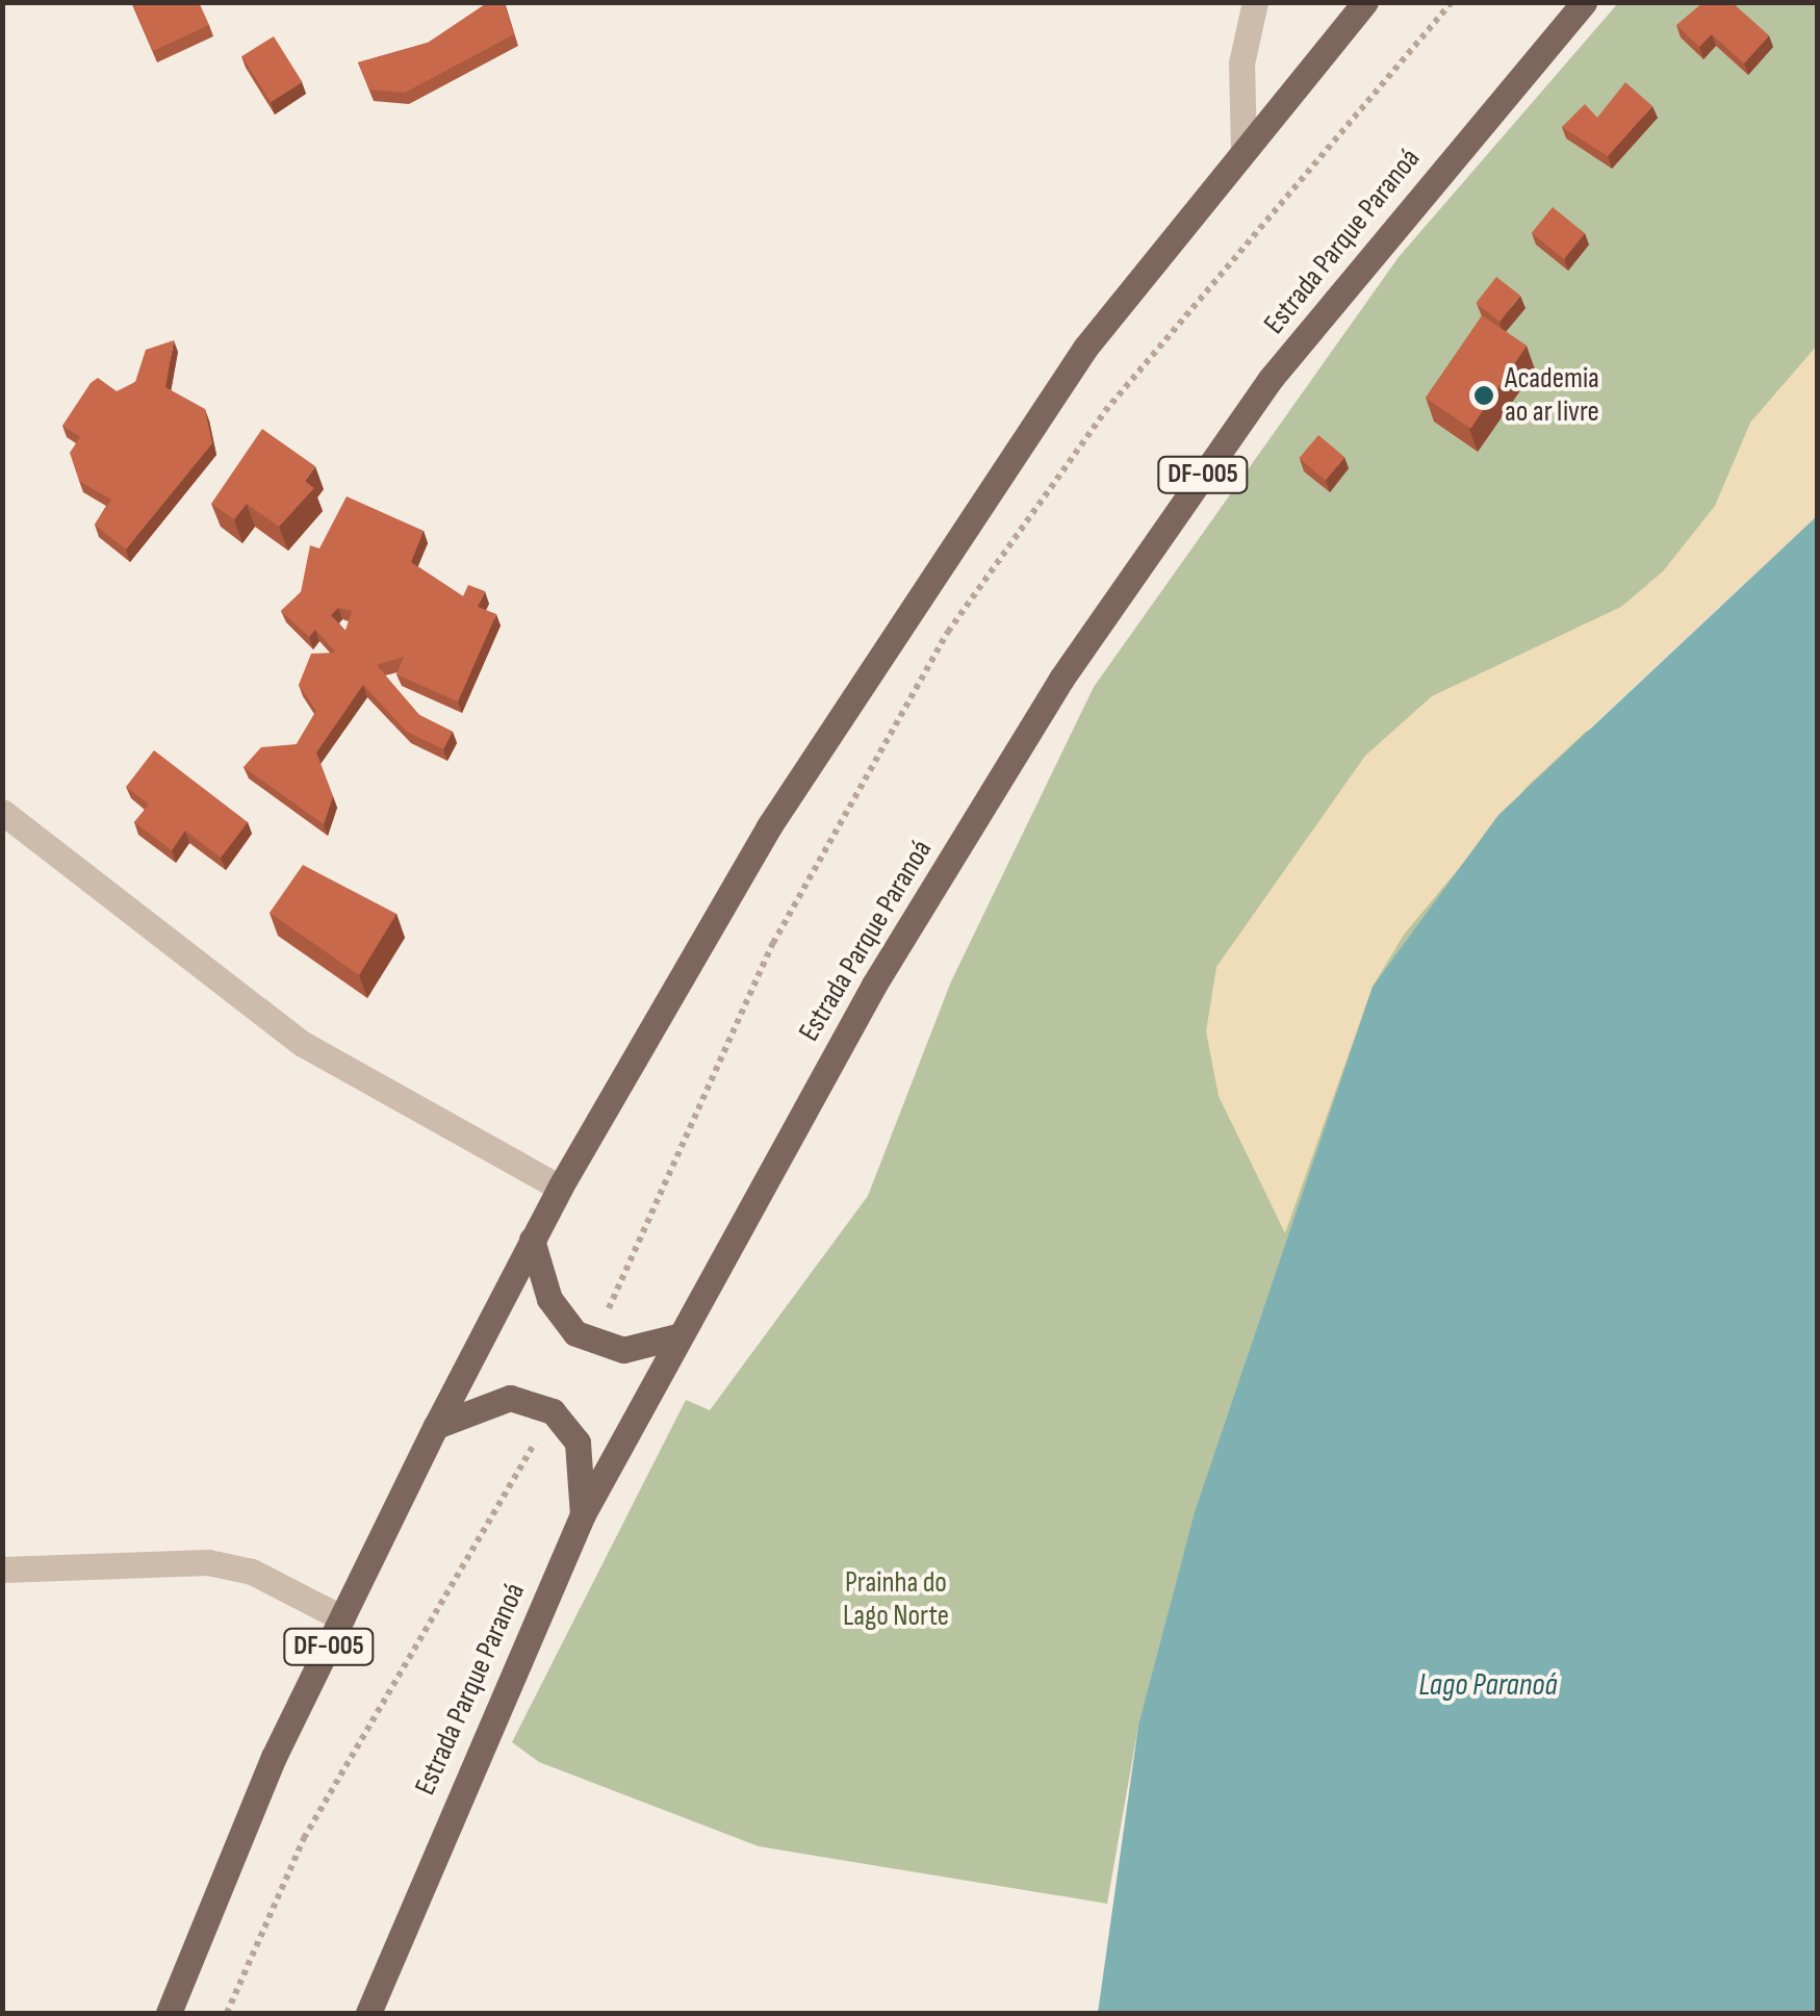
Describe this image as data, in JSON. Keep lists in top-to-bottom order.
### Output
{
  "streets": {
    "main road": ["Estrada Parque Paranoá", "DF-005"]
  },
  "water": ["Lago Paranoá"],
  "parks": ["Prainha do Lago Norte"],
  "places": ["Academia ao ar livre"]
}
